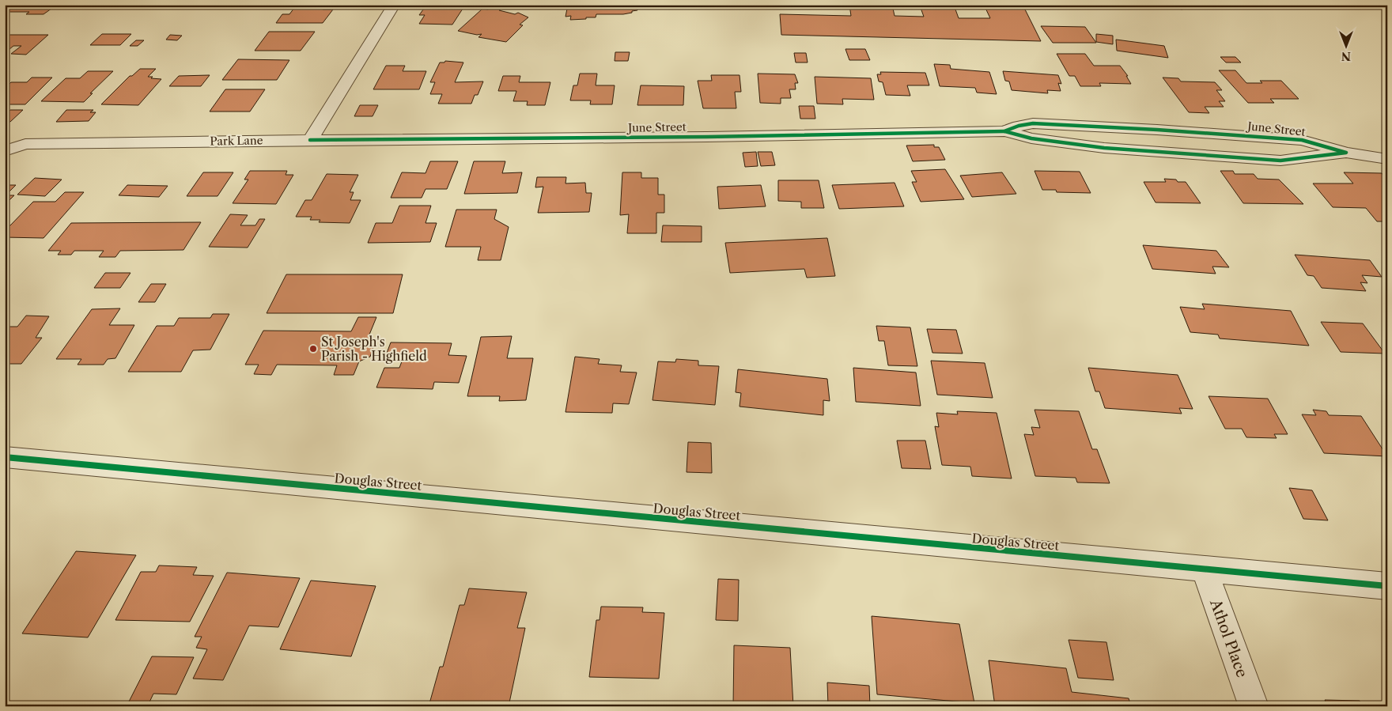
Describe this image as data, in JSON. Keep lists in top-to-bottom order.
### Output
{
  "streets": {
    "street": [
      "June Street",
      "Park Lane",
      "Douglas Street",
      "Athol Place"
    ]
  },
  "crossings": [
    ["June Street", "Park Lane"],
    ["Douglas Street", "Athol Place"]
  ],
  "places": ["St Joseph's Parish - Highfield"],
  "north": "bottom"
}
